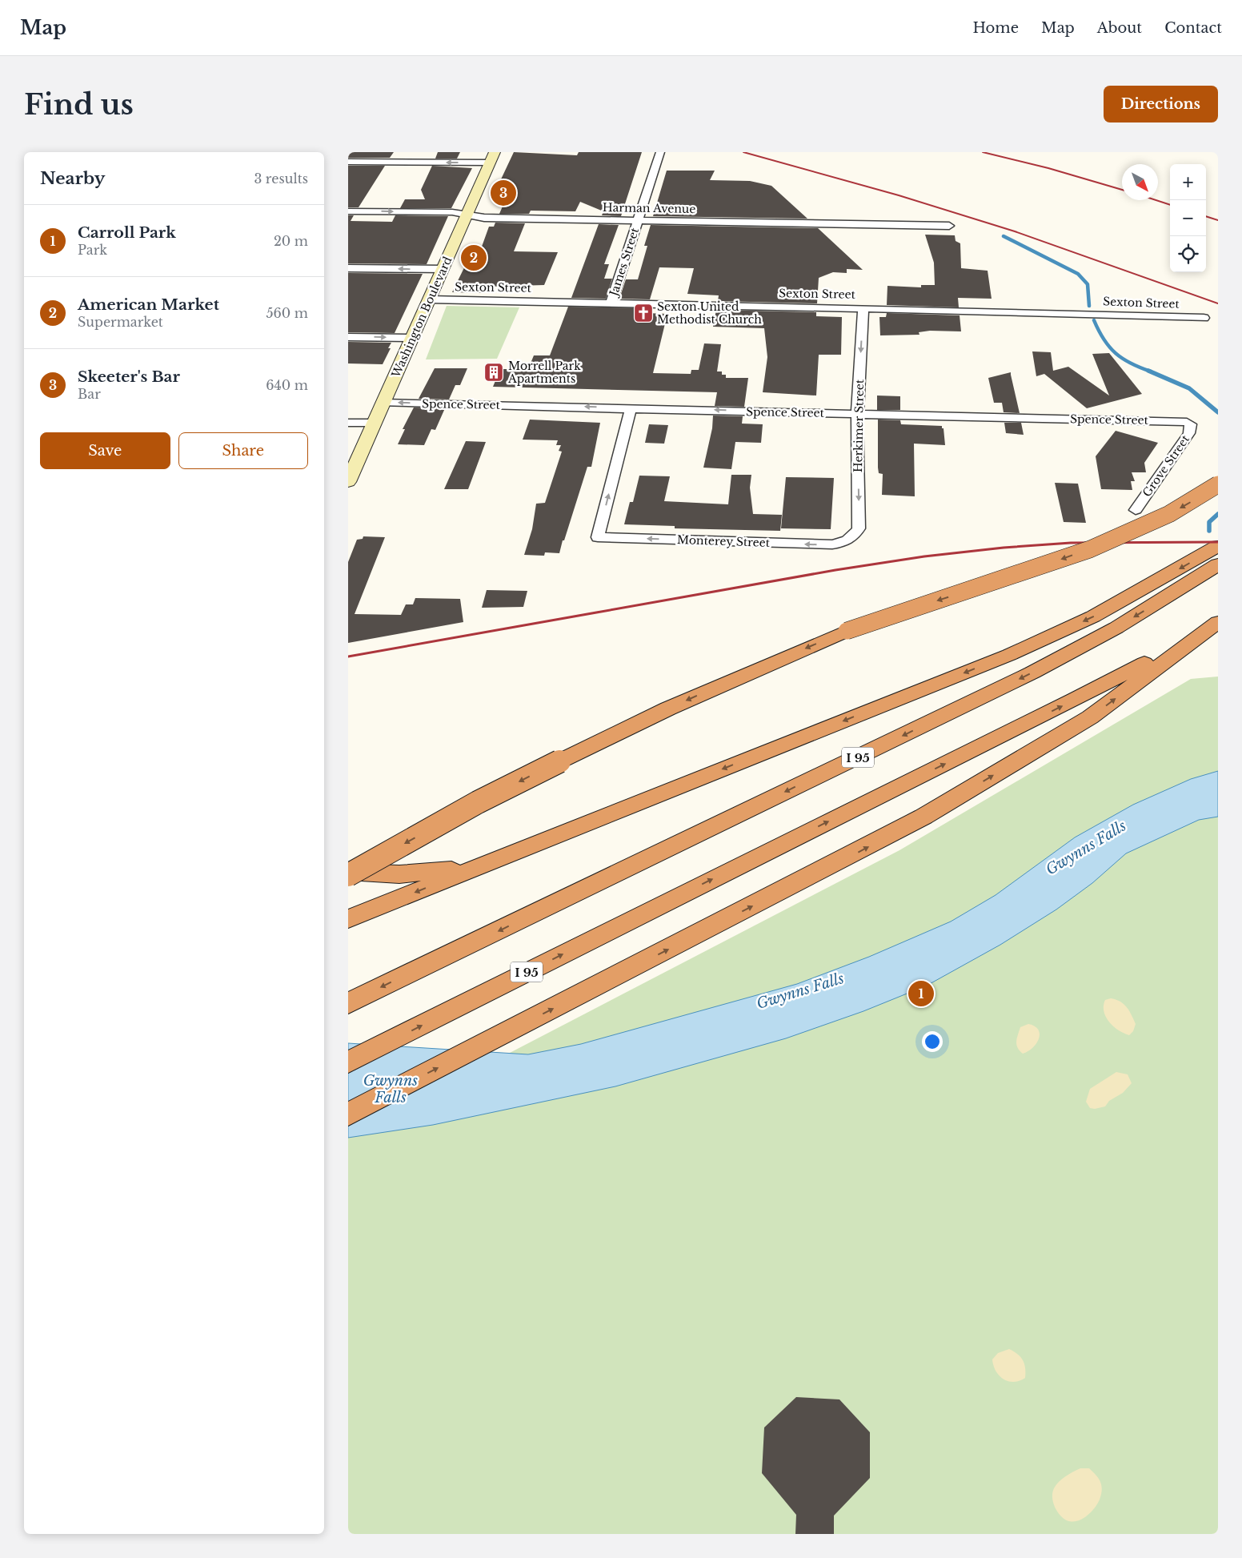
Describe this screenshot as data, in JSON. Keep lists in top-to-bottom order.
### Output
{
  "streets": {
    "highway": ["I 95"],
    "main road": ["Washington Boulevard"],
    "street": [
      "Harman Avenue",
      "James Street",
      "Sexton Street",
      "Spence Street",
      "Herkimer Street",
      "Grove Street",
      "Monterey Street"
    ]
  },
  "crossings": [
    ["Harman Avenue", "James Street"],
    ["Harman Avenue", "Washington Boulevard"],
    ["James Street", "Sexton Street"],
    ["Sexton Street", "Washington Boulevard"],
    ["Sexton Street", "Herkimer Street"],
    ["Washington Boulevard", "Spence Street"],
    ["Spence Street", "Herkimer Street"],
    ["Spence Street", "Grove Street"],
    ["Spence Street", "Monterey Street"],
    ["Herkimer Street", "Monterey Street"]
  ],
  "one_way": ["Spence Street", "Herkimer Street"],
  "water": ["Gwynns Falls"],
  "places": {
    "church": ["Sexton United Methodist Church"],
    "building": ["Morrell Park Apartments"]
  },
  "north": "bottom right",
  "page": {
    "header": "Map",
    "nav": [
      "Home",
      "Map",
      "About",
      "Contact"
    ],
    "buttons": [
      "Directions",
      ["Save", "Share"]
    ],
    "title": "Find us",
    "heading": ["Nearby", "3 results"],
    "map_buttons": ["+", "−"],
    "pins": ["3", "2", "1"],
    "list": [
      {
        "mark": "1",
        "name": "Carroll Park",
        "note": "Park",
        "value": "20 m"
      },
      {
        "mark": "2",
        "name": "American Market",
        "note": "Supermarket",
        "value": "560 m"
      },
      {
        "mark": "3",
        "name": "Skeeter's Bar",
        "note": "Bar",
        "value": "640 m"
      }
    ]
  }
}
